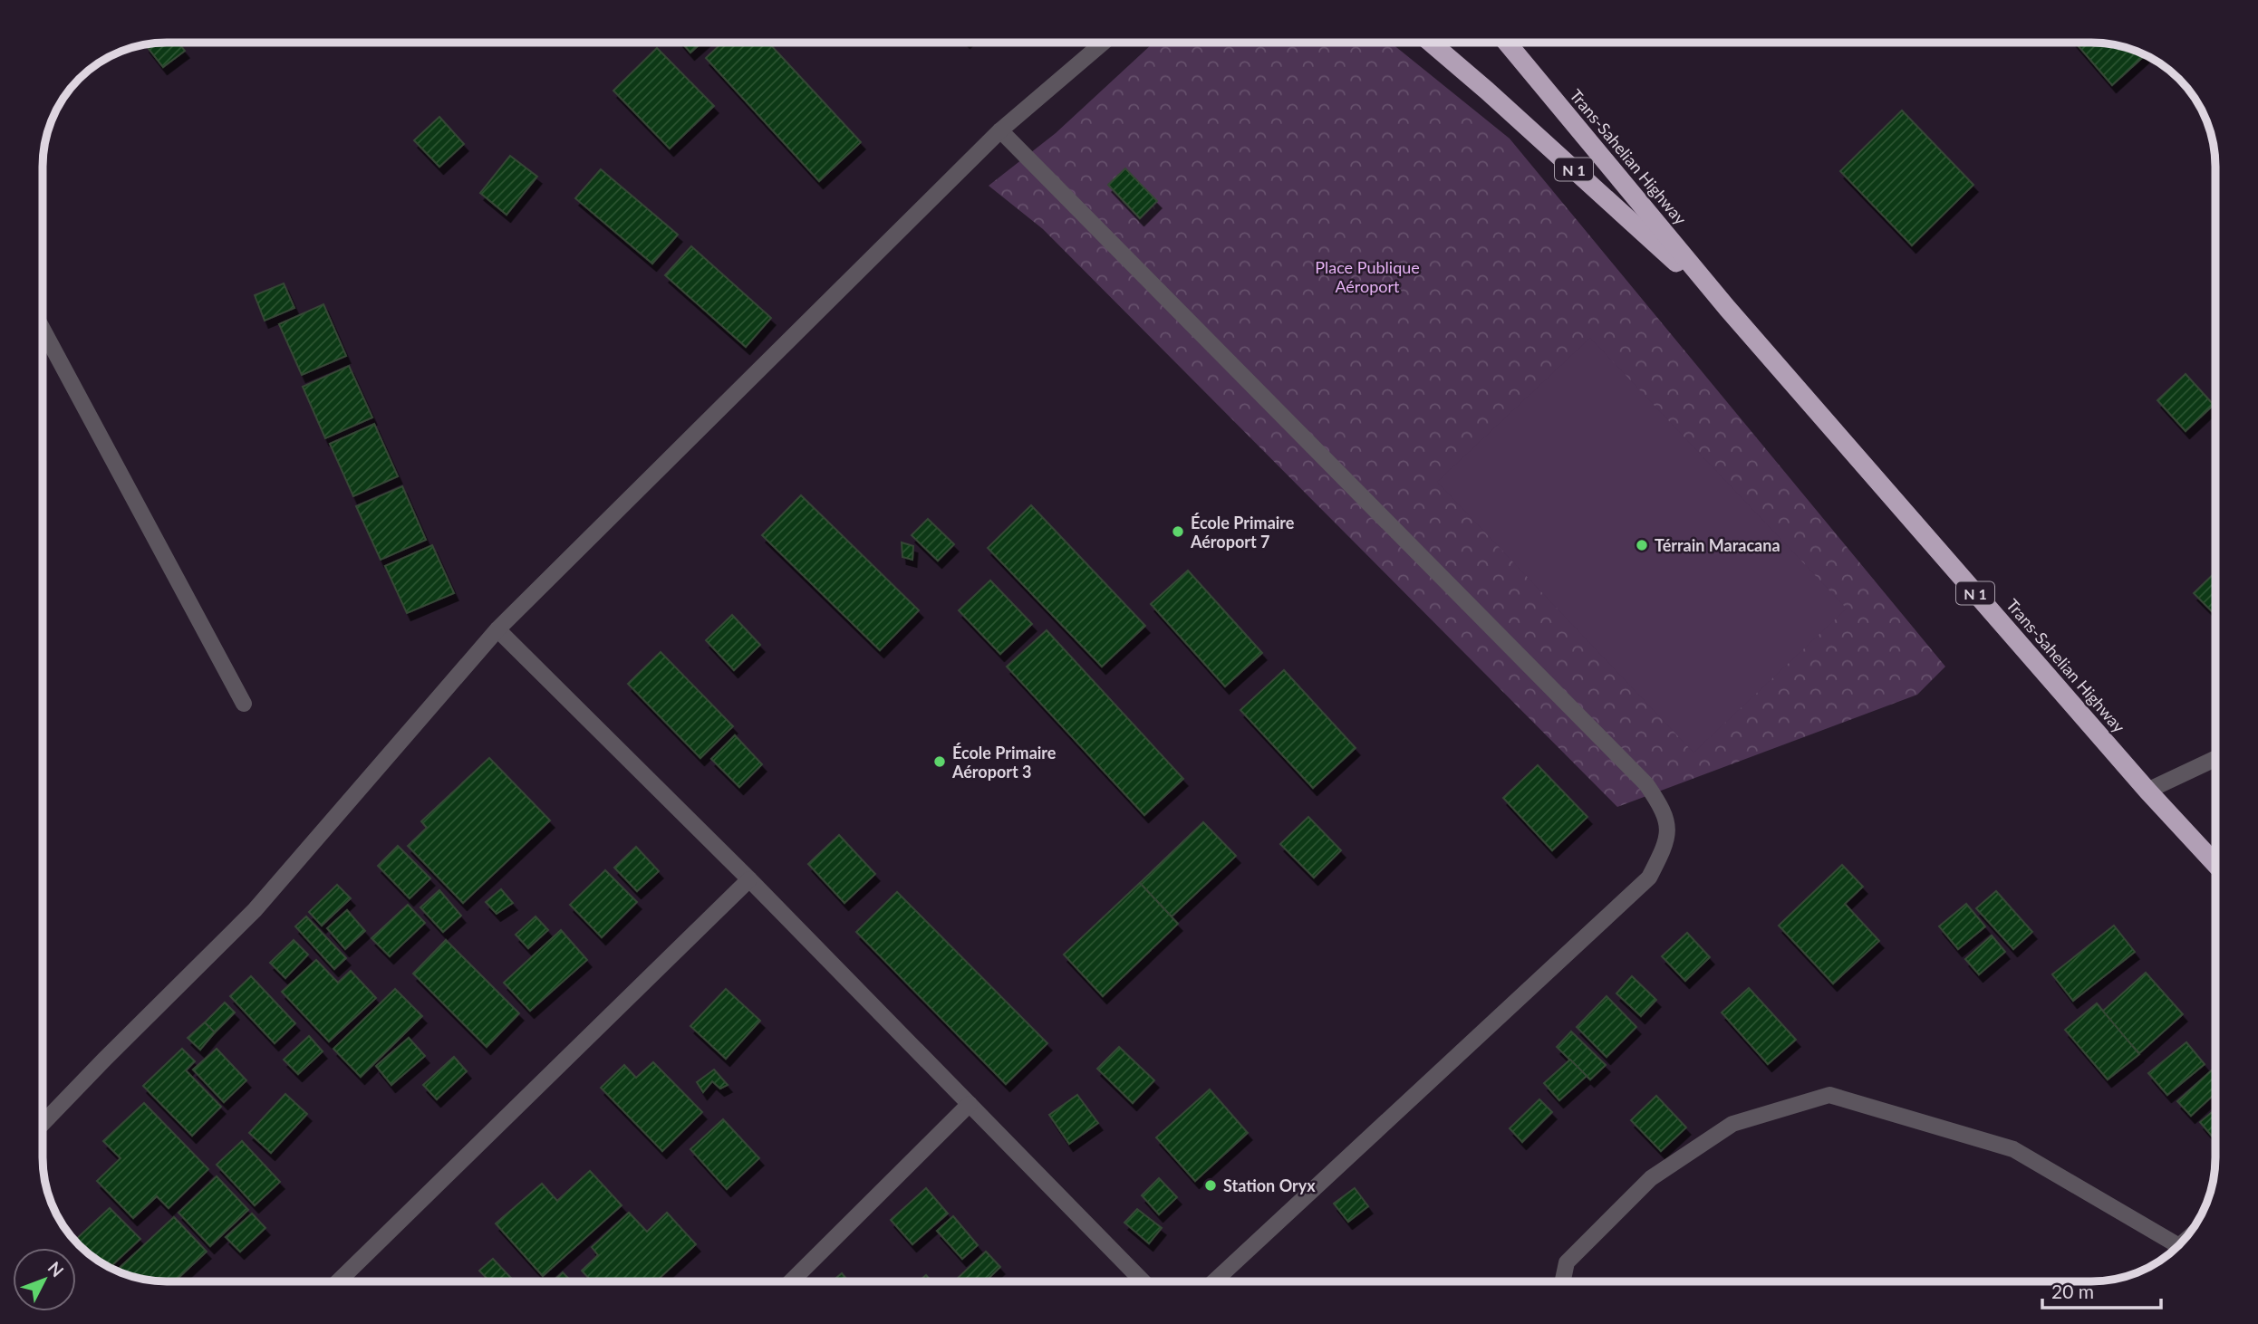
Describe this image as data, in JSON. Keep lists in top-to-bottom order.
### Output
{
  "streets": {
    "highway": ["Trans-Sahelian Highway", "N 1"]
  },
  "parks": ["Place Publique Aéroport"],
  "places": [
    "École Primaire Aéroport 7",
    "Térrain Maracana",
    "École Primaire Aéroport 3",
    "Station Oryx"
  ],
  "scale_bar": "20 m",
  "north": "top right"
}
